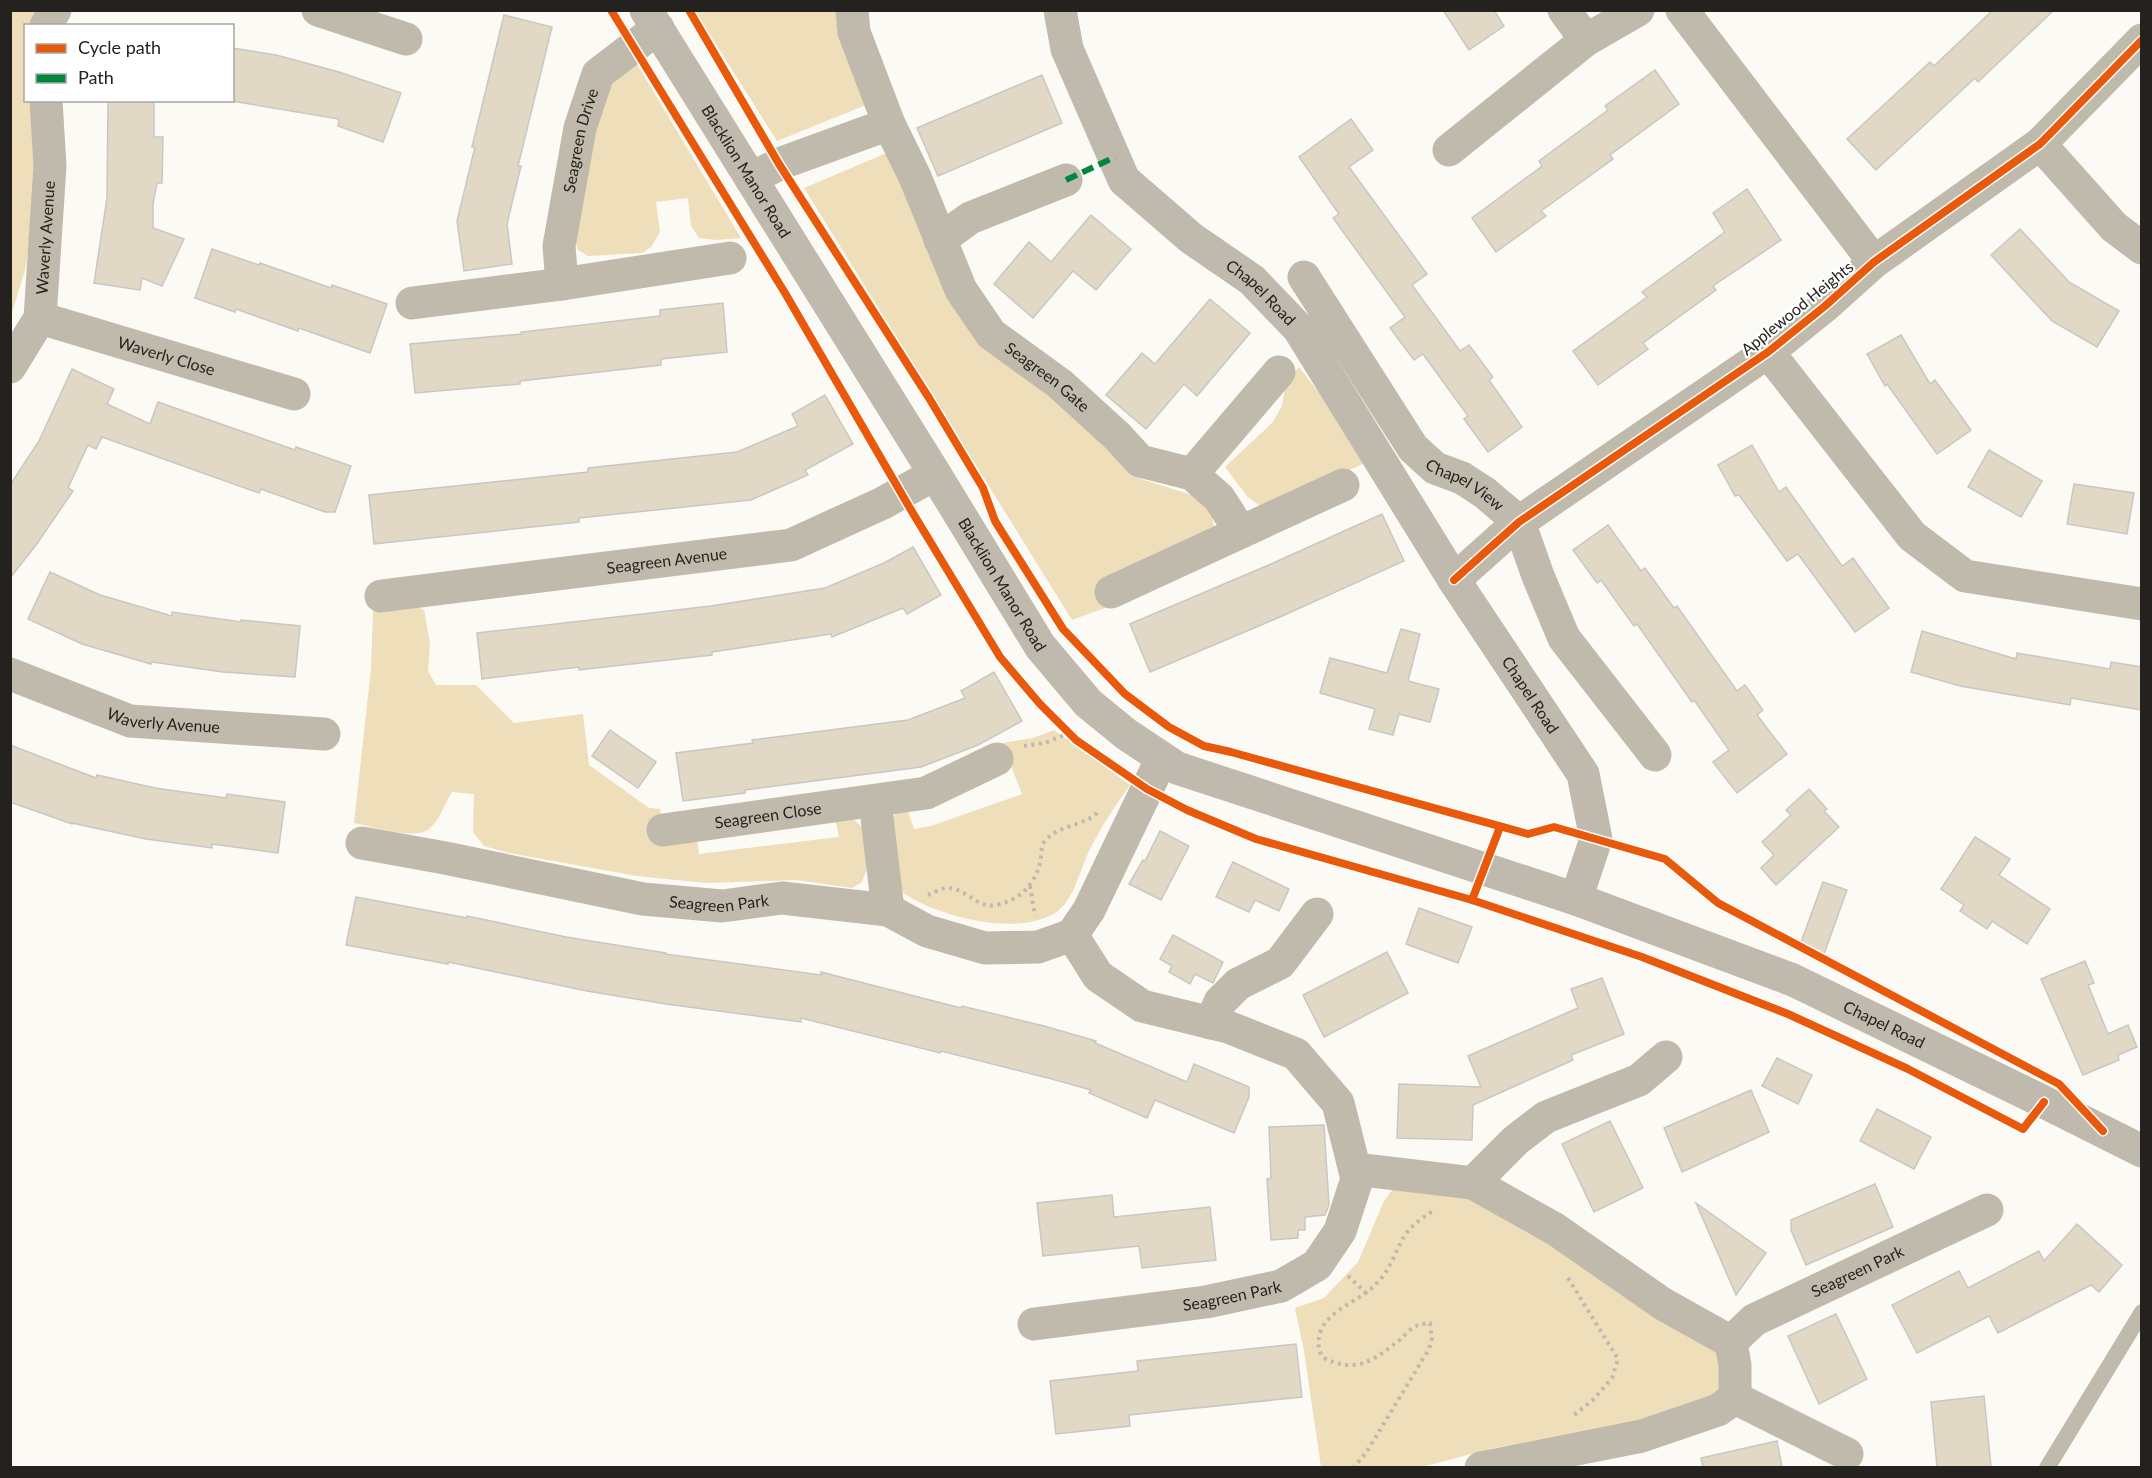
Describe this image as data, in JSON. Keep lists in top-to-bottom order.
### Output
{
  "streets": {
    "street": [
      "Seagreen Drive",
      "Blacklion Manor Road",
      "Waverly Avenue",
      "Chapel Road",
      "Applewood Heights",
      "Waverly Close",
      "Seagreen Gate",
      "Chapel View",
      "Seagreen Avenue",
      "Seagreen Close",
      "Seagreen Park"
    ]
  },
  "crossings": [
    ["Seagreen Drive", "Blacklion Manor Road"],
    ["Blacklion Manor Road", "Chapel Road"],
    ["Blacklion Manor Road", "Seagreen Avenue"],
    ["Waverly Avenue", "Waverly Close"],
    ["Chapel Road", "Applewood Heights"],
    ["Applewood Heights", "Chapel View"]
  ],
  "legend": ["Cycle path", "Path"]
}
